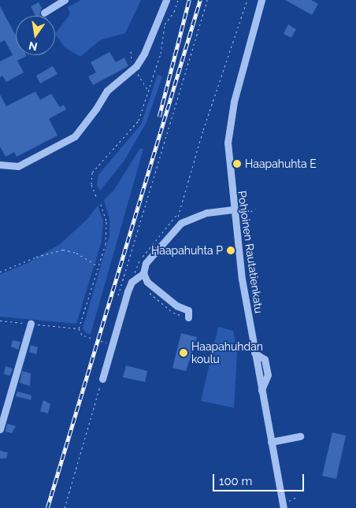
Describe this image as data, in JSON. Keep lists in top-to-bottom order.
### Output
{
  "streets": {
    "street": ["Pohjoinen Rautatienkatu"]
  },
  "places": ["Haapahuhta E", "Haapahuhta P", "Haapahuhdan koulu"],
  "scale_bar": "100 m",
  "north": "bottom"
}
